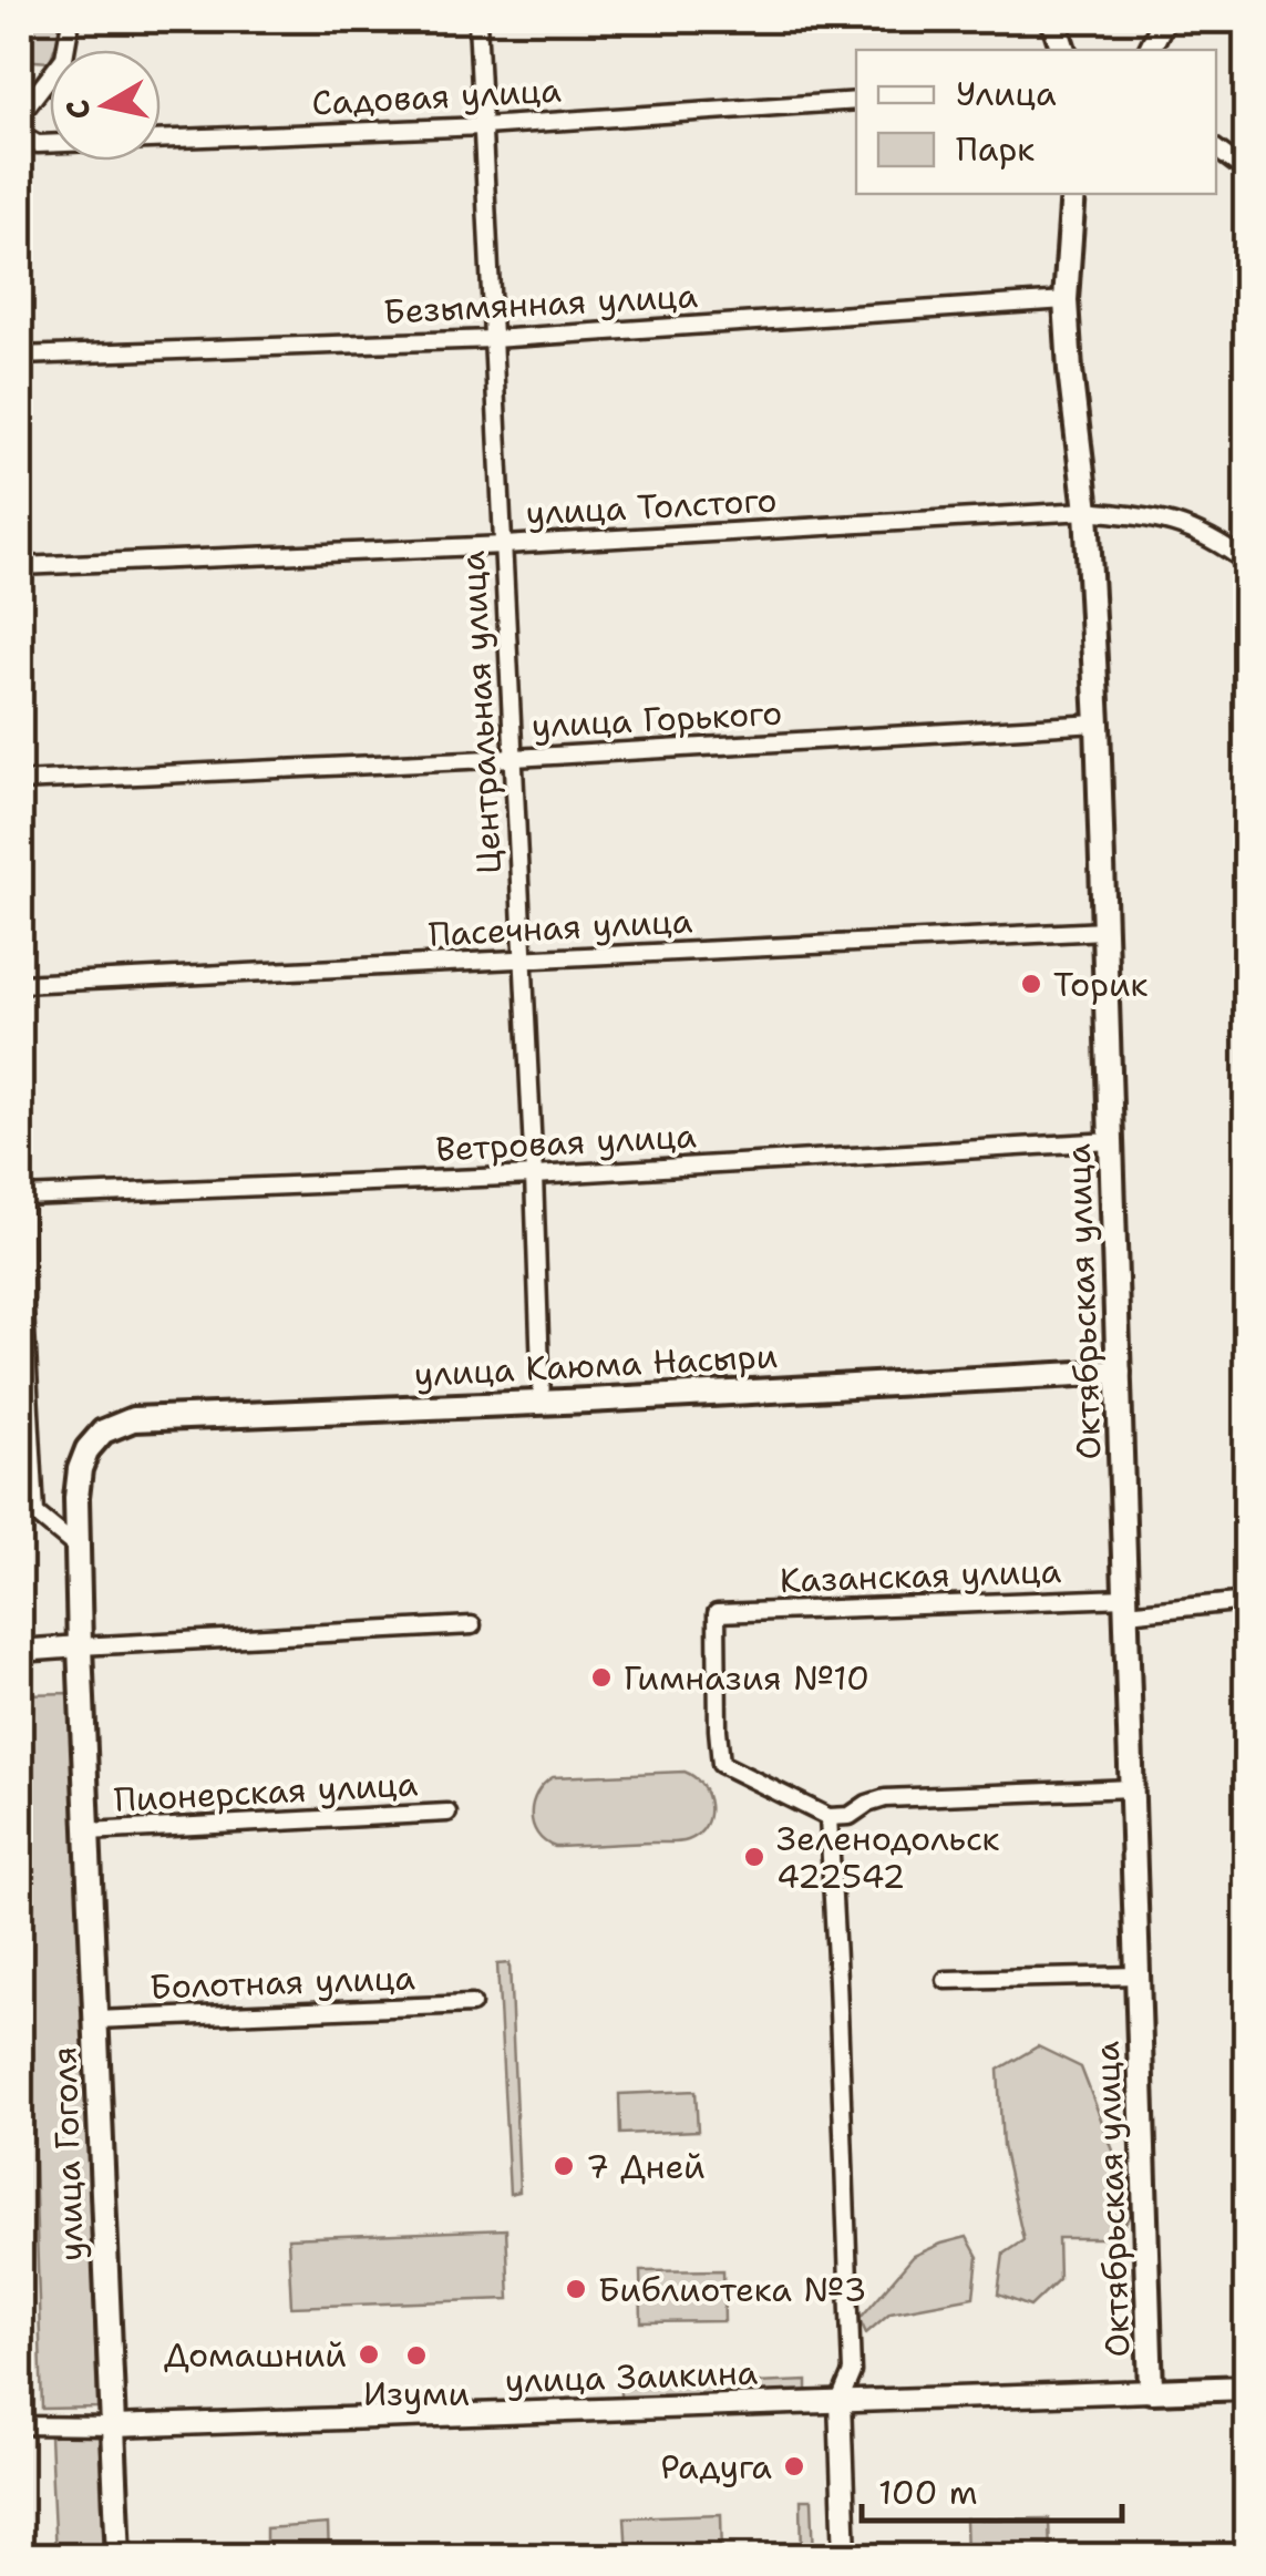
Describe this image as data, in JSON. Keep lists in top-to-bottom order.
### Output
{
  "streets": {
    "main road": [
      "Октябрьская улица",
      "улица Каюма Насыри",
      "улица Гоголя",
      "улица Заикина"
    ],
    "street": [
      "Садовая улица",
      "Безымянная улица",
      "улица Толстого",
      "Центральная улица",
      "улица Горького",
      "Пасечная улица",
      "Ветровая улица",
      "Казанская улица",
      "Пионерская улица",
      "Болотная улица"
    ]
  },
  "crossings": [
    ["Садовая улица", "Центральная улица"],
    ["Безымянная улица", "Центральная улица"],
    ["Безымянная улица", "Октябрьская улица"],
    ["улица Толстого", "Центральная улица"],
    ["улица Толстого", "Октябрьская улица"],
    ["Центральная улица", "улица Горького"],
    ["Центральная улица", "Пасечная улица"],
    ["Центральная улица", "Ветровая улица"],
    ["Центральная улица", "улица Каюма Насыри"],
    ["улица Горького", "Октябрьская улица"],
    ["Пасечная улица", "Октябрьская улица"],
    ["Ветровая улица", "Октябрьская улица"],
    ["Октябрьская улица", "улица Каюма Насыри"],
    ["Октябрьская улица", "Казанская улица"],
    ["Октябрьская улица", "улица Заикина"],
    ["улица Каюма Насыри", "улица Гоголя"],
    ["Пионерская улица", "улица Гоголя"],
    ["Болотная улица", "улица Гоголя"],
    ["улица Гоголя", "улица Заикина"]
  ],
  "places": [
    "Торик",
    "Гимназия №10",
    "Зеленодольск 422542",
    "7 Дней",
    "Библиотека №3",
    "Домашний",
    "Изуми",
    "Радуга"
  ],
  "legend": ["Улица", "Парк"],
  "scale_bar": "100 m",
  "north": "left"
}
